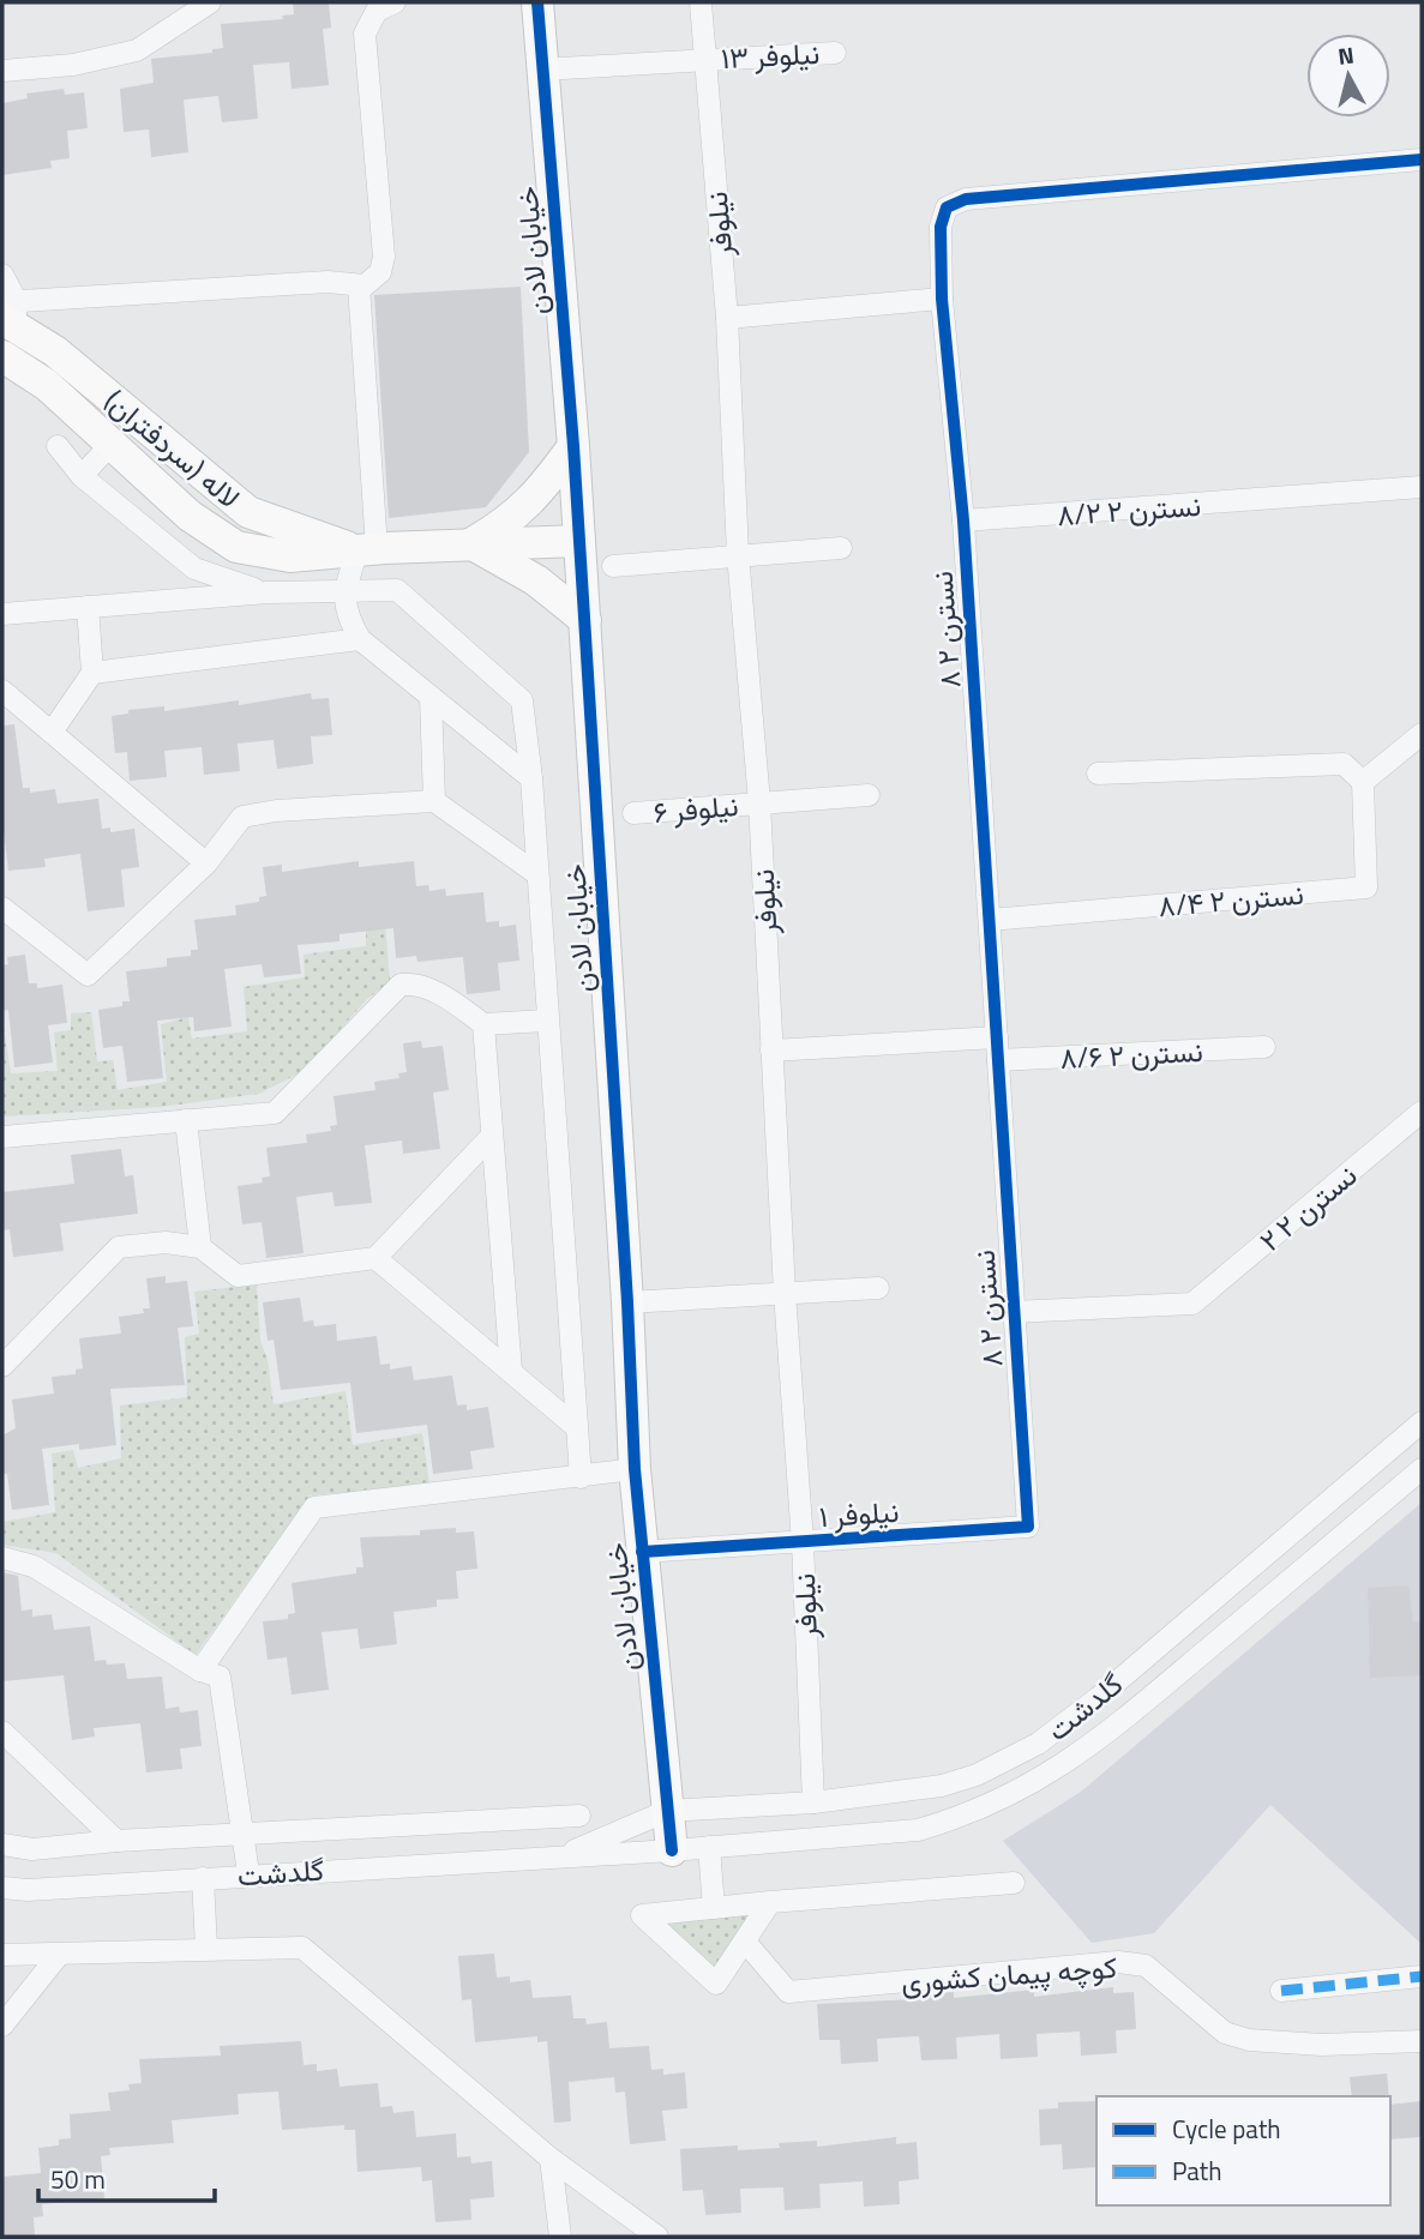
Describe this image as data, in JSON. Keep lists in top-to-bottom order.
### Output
{
  "streets": {
    "street": [
      "۱۳ نیلوفر",
      "نیلوفر",
      "خیابان لادن",
      "لاله (سردفتران)",
      "۸/۲ نسترن ۲",
      "۸ نسترن ۲",
      "۶ نیلوفر",
      "۸/۴ نسترن ۲",
      "۸/۶ نسترن ۲",
      "۲ نسترن ۲",
      "۱ نیلوفر",
      "گلدشت",
      "کوچه پیمان کشوری"
    ]
  },
  "crossings": [
    ["۱۳ نیلوفر", "نیلوفر"],
    ["۱۳ نیلوفر", "خیابان لادن"],
    ["نیلوفر", "۶ نیلوفر"],
    ["نیلوفر", "۱ نیلوفر"],
    ["نیلوفر", "گلدشت"],
    ["خیابان لادن", "لاله (سردفتران)"],
    ["خیابان لادن", "۱ نیلوفر"],
    ["خیابان لادن", "گلدشت"],
    ["۸/۲ نسترن ۲", "۸ نسترن ۲"],
    ["۸ نسترن ۲", "۸/۴ نسترن ۲"],
    ["۸ نسترن ۲", "۸/۶ نسترن ۲"],
    ["۸ نسترن ۲", "۲ نسترن ۲"],
    ["۸ نسترن ۲", "۱ نیلوفر"]
  ],
  "legend": ["Cycle path", "Path"],
  "scale_bar": "50 m",
  "north": "top"
}
